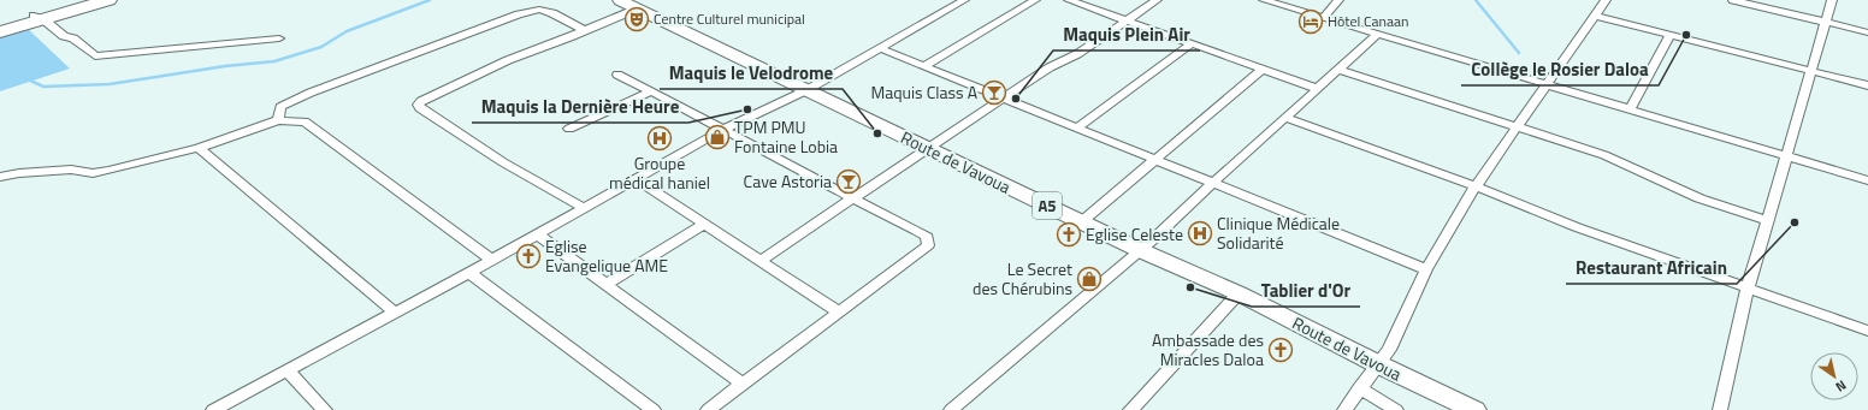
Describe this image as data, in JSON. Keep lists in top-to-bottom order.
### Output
{
  "streets": {
    "main road": ["Route de Vavoua", "A5"]
  },
  "places": {
    "theatre": ["Centre Culturel municipal"],
    "hotel": ["Hôtel Canaan"],
    "other": [
      "Collège le Rosier Daloa",
      "Maquis Plein Air",
      "Maquis la Dernière Heure",
      "Maquis le Velodrome",
      "Restaurant Africain",
      "Tablier d'Or"
    ],
    "bar": ["Maquis Class A", "Cave Astoria"],
    "shop": ["TPM PMU Fontaine Lobia", "Le Secret des Chérubins"],
    "hospital": ["Groupe médical haniel", "Clinique Médicale Solidarité"],
    "church": ["Eglise Celeste", "Eglise Evangelique AME", "Ambassade des Miracles Daloa"]
  },
  "north": "bottom right"
}
